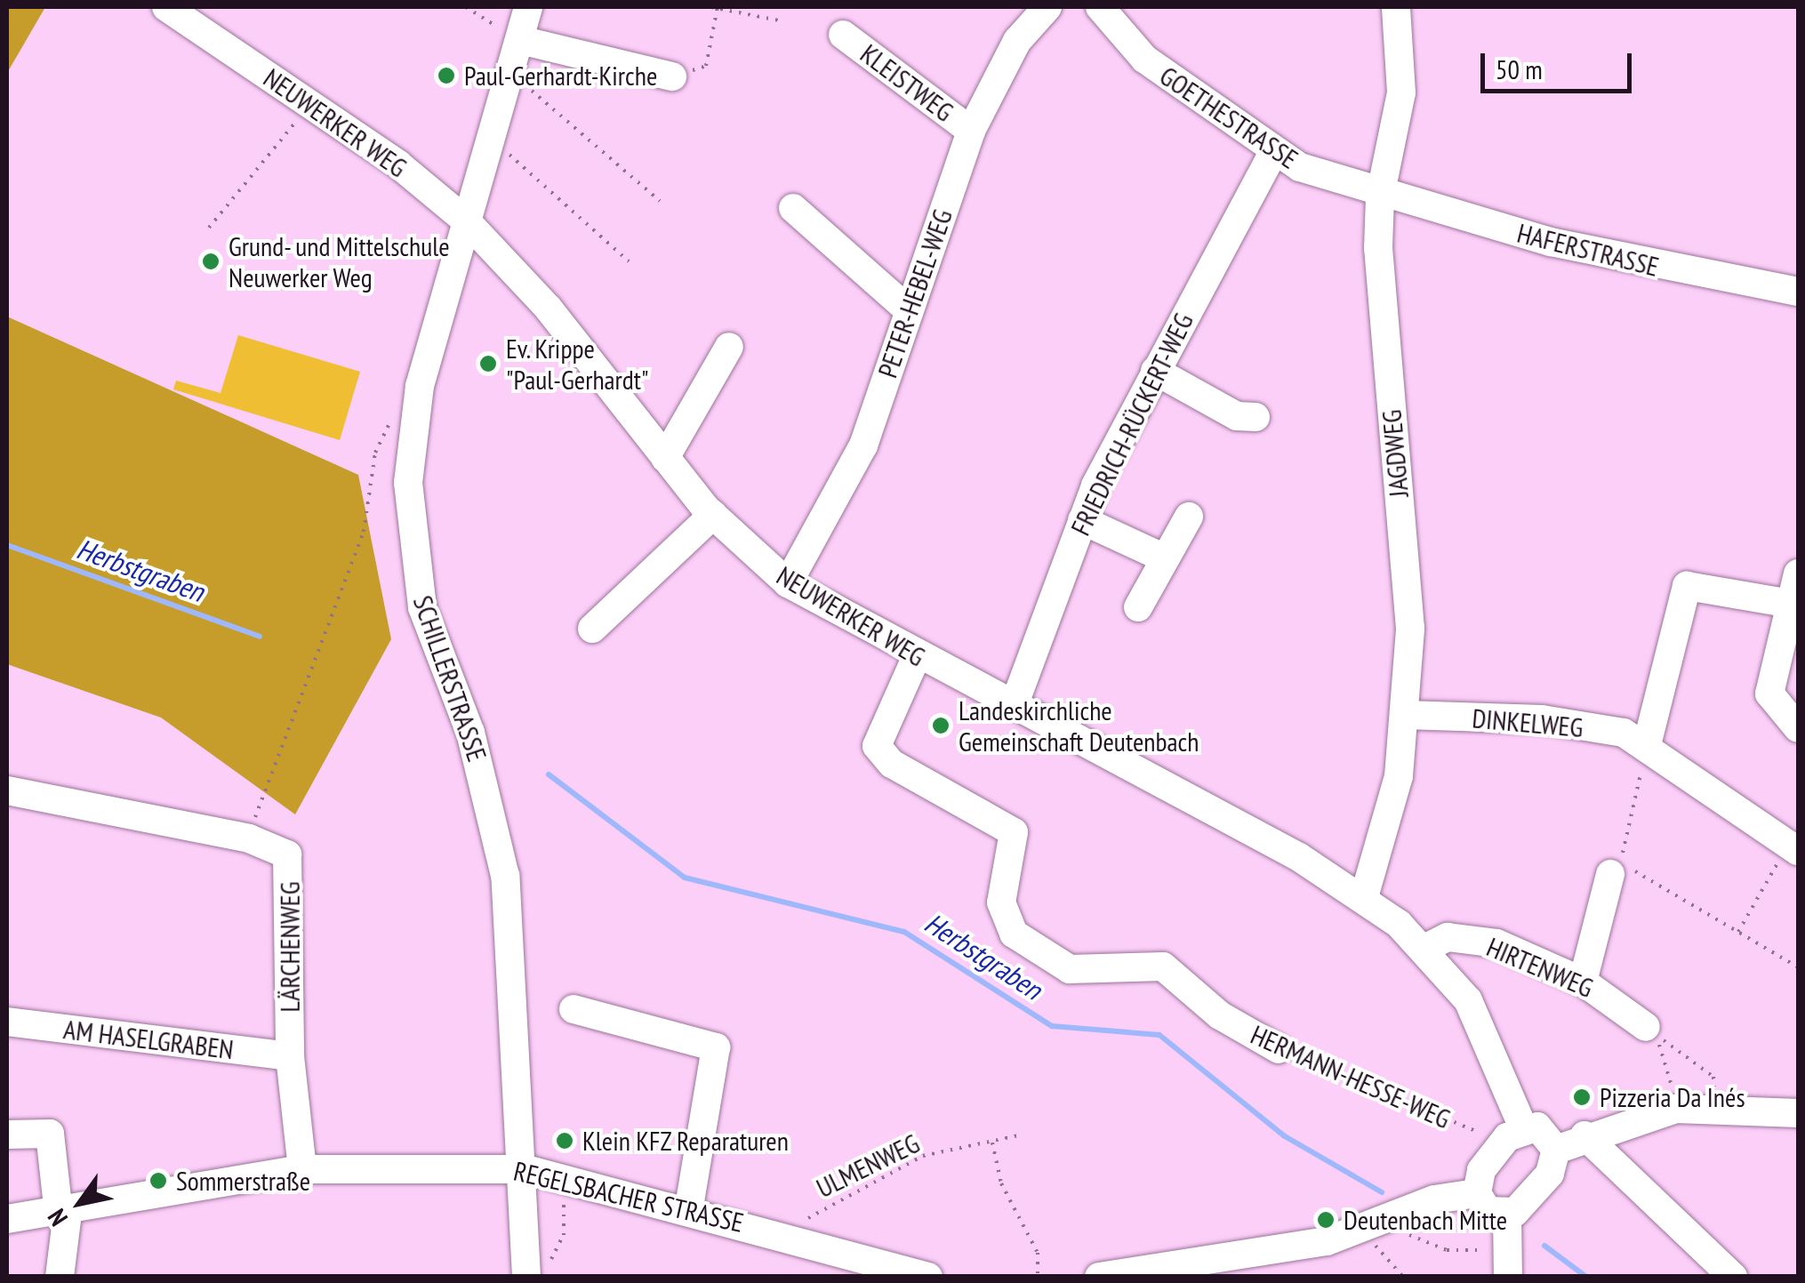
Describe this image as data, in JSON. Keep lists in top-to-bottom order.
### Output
{
  "streets": {
    "street": [
      "KLEISTWEG",
      "GOETHESTRASSE",
      "NEUWERKER WEG",
      "HAFERSTRASSE",
      "PETER-HEBEL-WEG",
      "FRIEDRICH-RÜCKERT-WEG",
      "JAGDWEG",
      "SCHILLERSTRASSE",
      "DINKELWEG",
      "LÄRCHENWEG",
      "HIRTENWEG",
      "AM HASELGRABEN",
      "HERMANN-HESSE-WEG",
      "REGELSBACHER STRASSE"
    ],
    "path": ["ULMENWEG"]
  },
  "crossings": [
    ["KLEISTWEG", "PETER-HEBEL-WEG"],
    ["GOETHESTRASSE", "HAFERSTRASSE"],
    ["GOETHESTRASSE", "FRIEDRICH-RÜCKERT-WEG"],
    ["GOETHESTRASSE", "JAGDWEG"],
    ["NEUWERKER WEG", "PETER-HEBEL-WEG"],
    ["NEUWERKER WEG", "FRIEDRICH-RÜCKERT-WEG"],
    ["NEUWERKER WEG", "JAGDWEG"],
    ["NEUWERKER WEG", "SCHILLERSTRASSE"],
    ["NEUWERKER WEG", "HIRTENWEG"],
    ["NEUWERKER WEG", "HERMANN-HESSE-WEG"],
    ["HAFERSTRASSE", "JAGDWEG"],
    ["JAGDWEG", "DINKELWEG"],
    ["SCHILLERSTRASSE", "REGELSBACHER STRASSE"],
    ["LÄRCHENWEG", "AM HASELGRABEN"],
    ["LÄRCHENWEG", "REGELSBACHER STRASSE"],
    ["ULMENWEG", "REGELSBACHER STRASSE"]
  ],
  "water": ["Herbstgraben"],
  "places": [
    "Paul-Gerhardt-Kirche",
    "Grund- und Mittelschule Neuwerker Weg",
    "Ev. Krippe \"Paul-Gerhardt\"",
    "Landeskirchliche Gemeinschaft Deutenbach",
    "Pizzeria Da Inés",
    "Klein KFZ Reparaturen",
    "Sommerstraße",
    "Deutenbach Mitte"
  ],
  "scale_bar": "50 m",
  "north": "bottom left"
}
